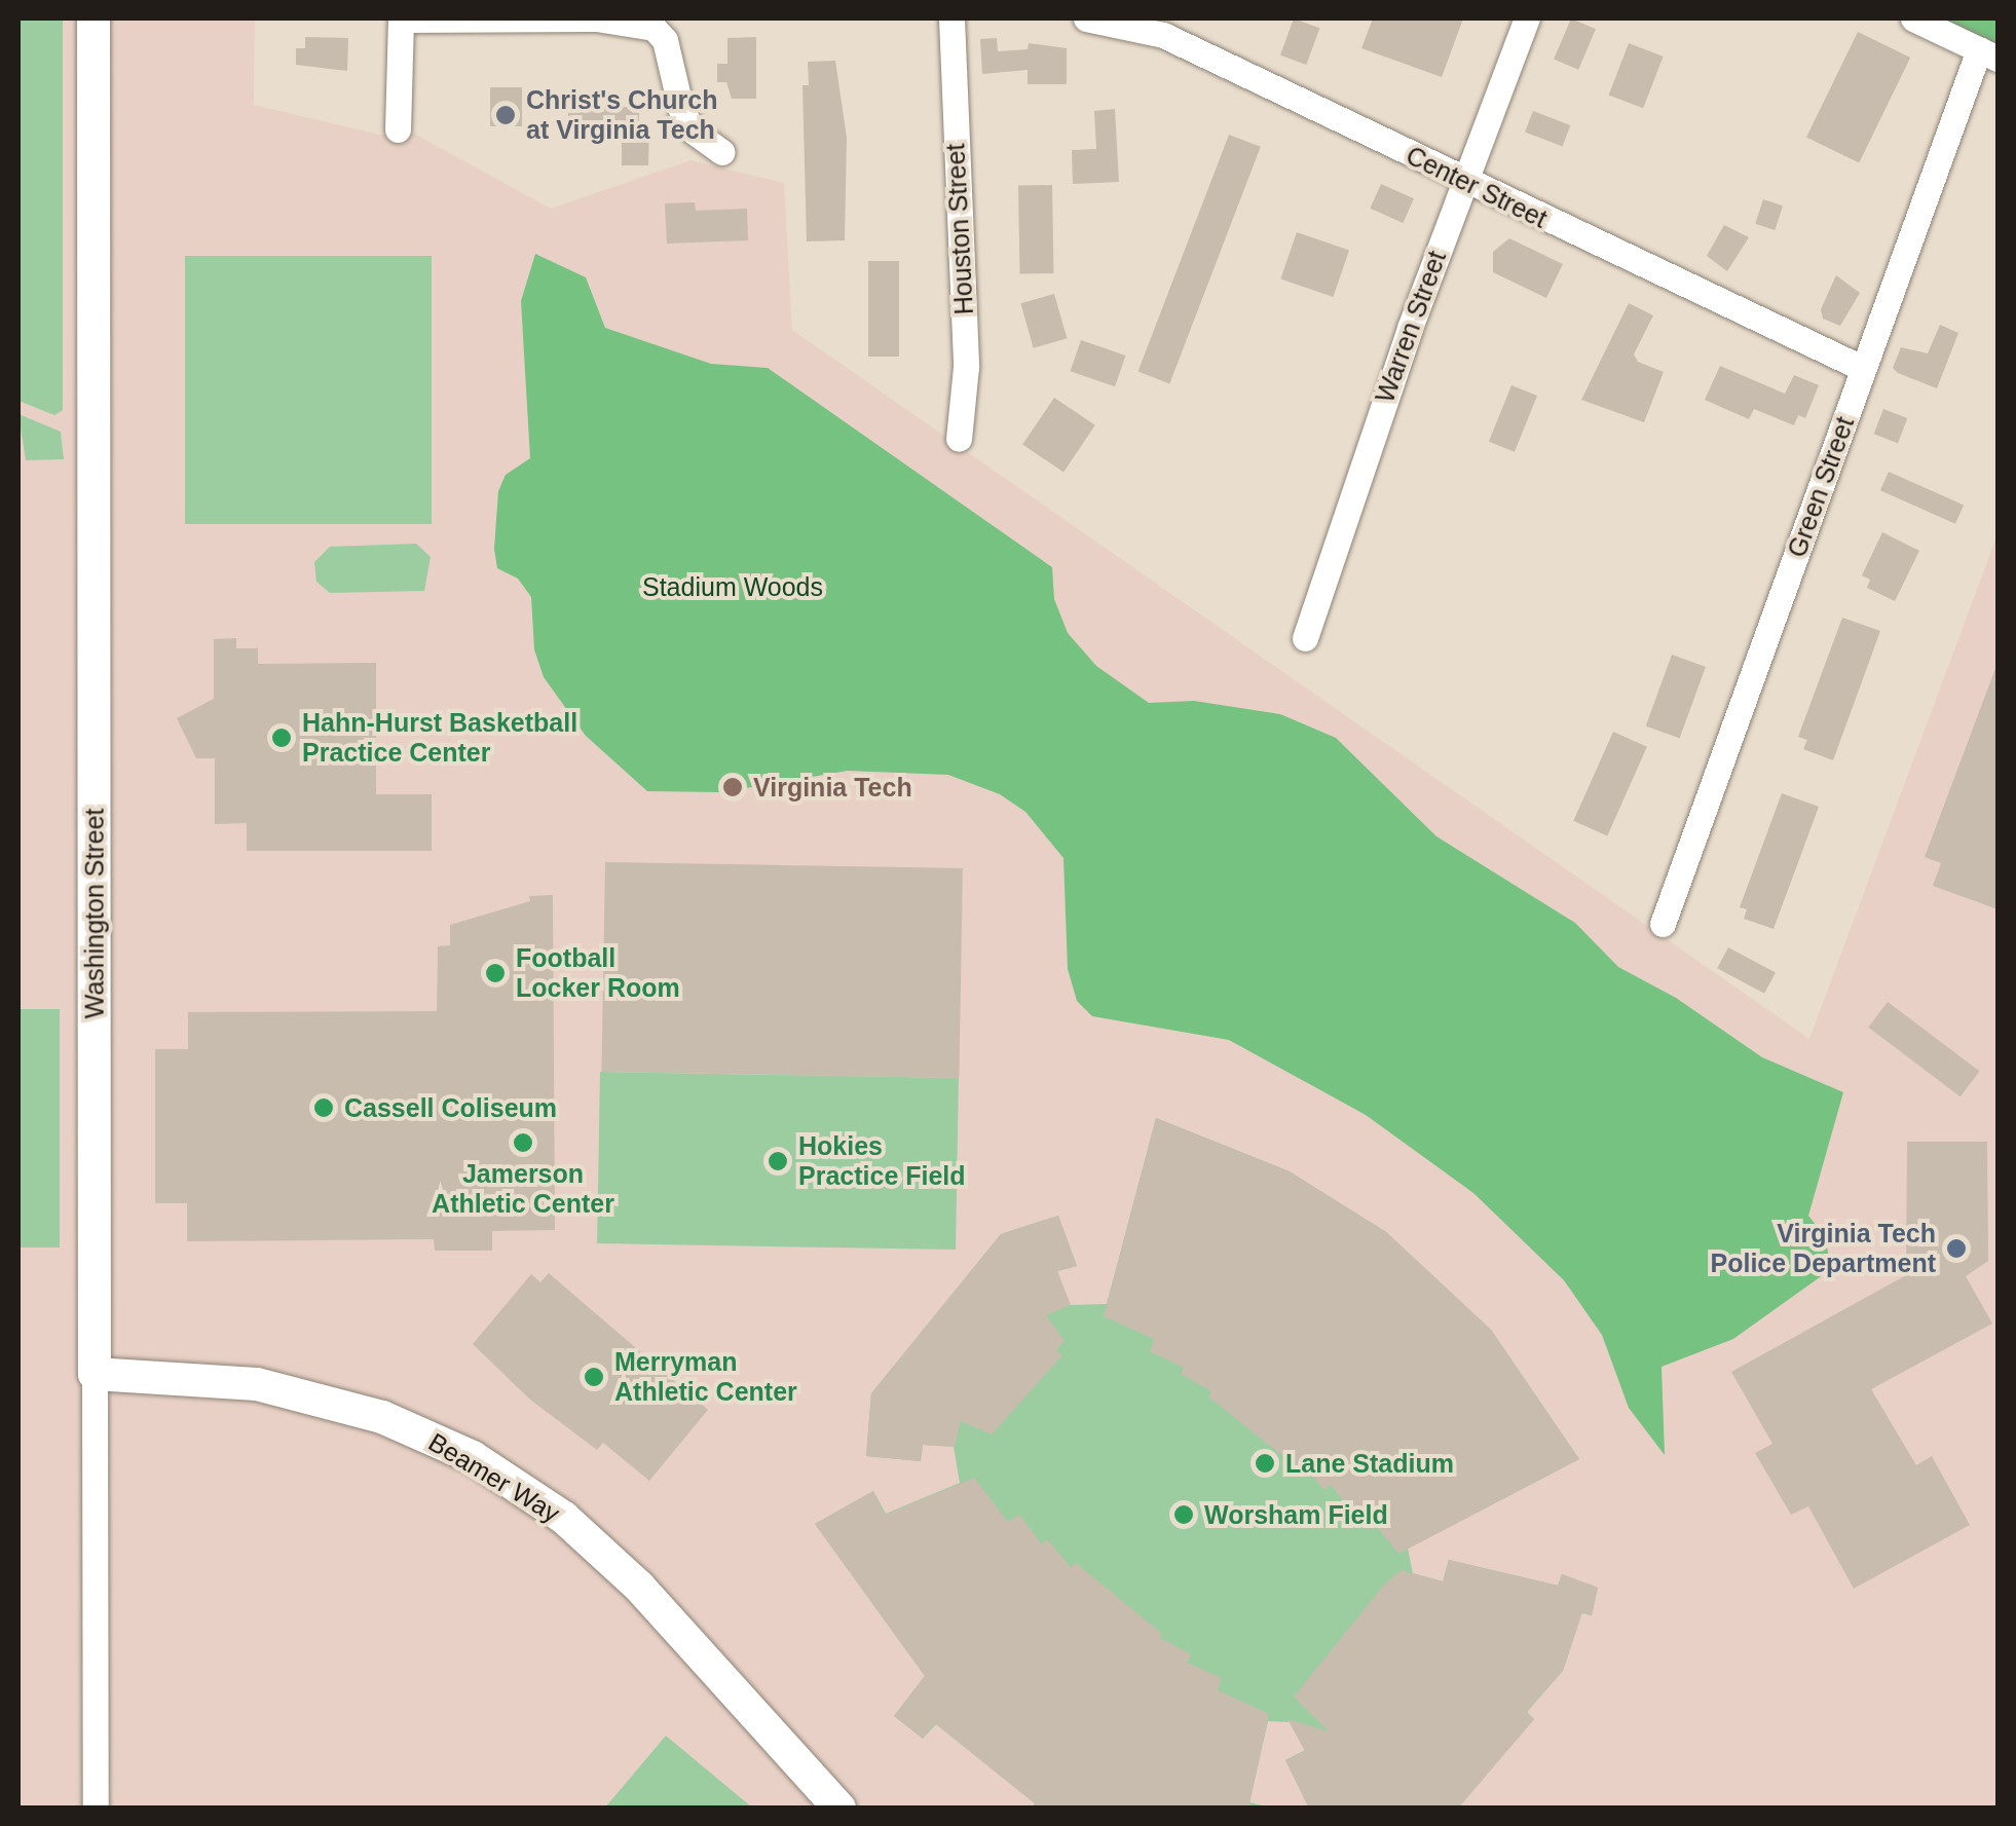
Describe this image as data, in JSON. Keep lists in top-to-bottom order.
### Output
{
  "streets": {
    "main road": ["Washington Street", "Beamer Way"],
    "street": [
      "Center Street",
      "Houston Street",
      "Warren Street",
      "Green Street"
    ]
  },
  "crossings": [
    ["Center Street", "Warren Street"],
    ["Center Street", "Green Street"],
    ["Washington Street", "Beamer Way"]
  ],
  "parks": ["Stadium Woods"],
  "places": [
    "Christ's Church at Virginia Tech",
    "Hahn-Hurst Basketball Practice Center",
    "Virginia Tech",
    "Football Locker Room",
    "Cassell Coliseum",
    "Jamerson Athletic Center",
    "Hokies Practice Field",
    "Virginia Tech Police Department",
    "Merryman Athletic Center",
    "Lane Stadium",
    "Worsham Field"
  ]
}
